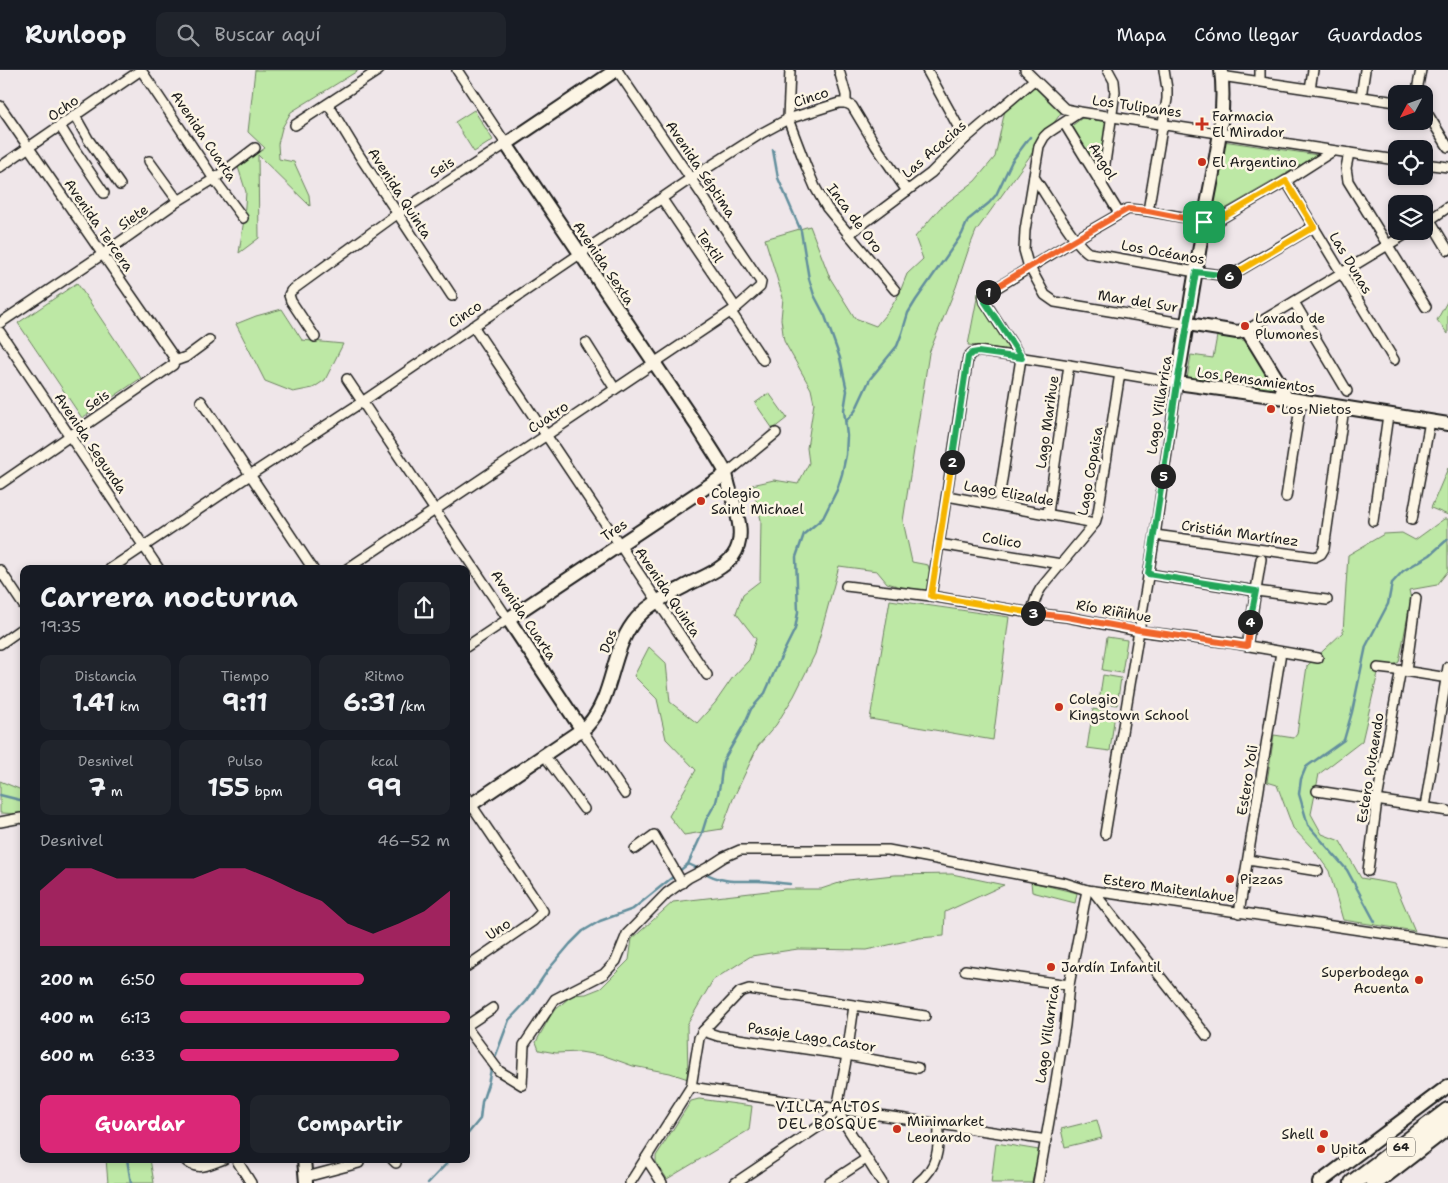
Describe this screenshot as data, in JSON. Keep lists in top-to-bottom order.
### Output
{
  "streets": {
    "highway": ["64"],
    "street": [
      "Cinco",
      "Los Tulipanes",
      "Ocho",
      "Avenida Cuarta",
      "Las Acacias",
      "Angol",
      "Seis",
      "Avenida Séptima",
      "Avenida Quinta",
      "Siete",
      "Inca de Oro",
      "Avenida Tercera",
      "Textil",
      "Los Océanos",
      "Avenida Sexta",
      "Las Dunas",
      "Mar del Sur",
      "Los Pensamientos",
      "Lago Villarrica",
      "Cuatro",
      "Lago Marihue",
      "Avenida Segunda",
      "Lago Copaisa",
      "Lago Elizalde",
      "Tres",
      "Cristián Martínez",
      "Colico",
      "Río Riñihue",
      "Dos",
      "Estero Putaendo",
      "Estero Yoli",
      "Estero Maitenlahue",
      "Uno",
      "Pasaje Lago Castor"
    ]
  },
  "crossings": [
    ["Cinco", "Avenida Cuarta"],
    ["Cinco", "Avenida Séptima"],
    ["Cinco", "Avenida Quinta"],
    ["Cinco", "Inca de Oro"],
    ["Cinco", "Textil"],
    ["Cinco", "Avenida Sexta"],
    ["Cinco", "Avenida Segunda"],
    ["Los Tulipanes", "Mar del Sur"],
    ["Los Tulipanes", "Lago Villarrica"],
    ["Ocho", "Avenida Cuarta"],
    ["Ocho", "Avenida Tercera"],
    ["Avenida Cuarta", "Siete"],
    ["Avenida Cuarta", "Cuatro"],
    ["Avenida Cuarta", "Tres"],
    ["Avenida Cuarta", "Dos"],
    ["Las Acacias", "Inca de Oro"],
    ["Angol", "Mar del Sur"],
    ["Seis", "Avenida Séptima"],
    ["Seis", "Avenida Quinta"],
    ["Seis", "Avenida Tercera"],
    ["Seis", "Avenida Sexta"],
    ["Seis", "Avenida Segunda"],
    ["Avenida Séptima", "Cuatro"],
    ["Avenida Quinta", "Cuatro"],
    ["Avenida Quinta", "Tres"],
    ["Avenida Quinta", "Dos"],
    ["Siete", "Avenida Tercera"],
    ["Textil", "Cuatro"],
    ["Los Océanos", "Las Dunas"],
    ["Los Océanos", "Mar del Sur"],
    ["Los Océanos", "Lago Villarrica"],
    ["Avenida Sexta", "Cuatro"],
    ["Avenida Sexta", "Tres"],
    ["Avenida Sexta", "Dos"],
    ["Mar del Sur", "Lago Villarrica"],
    ["Los Pensamientos", "Lago Villarrica"],
    ["Los Pensamientos", "Lago Marihue"],
    ["Los Pensamientos", "Lago Copaisa"],
    ["Los Pensamientos", "Lago Elizalde"],
    ["Los Pensamientos", "Cristián Martínez"],
    ["Lago Villarrica", "Cristián Martínez"],
    ["Lago Villarrica", "Río Riñihue"],
    ["Lago Villarrica", "Estero Maitenlahue"],
    ["Lago Marihue", "Lago Elizalde"],
    ["Lago Copaisa", "Lago Elizalde"],
    ["Lago Copaisa", "Colico"],
    ["Lago Copaisa", "Río Riñihue"],
    ["Tres", "Dos"],
    ["Río Riñihue", "Estero Yoli"],
    ["Estero Yoli", "Estero Maitenlahue"]
  ],
  "districts": ["VILLA ALTOS DEL BOSQUE"],
  "places": {
    "health": ["Farmacia El Mirador"],
    "other": [
      "El Argentino",
      "Lavado de Plumones",
      "Los Nietos",
      "Colegio Saint Michael",
      "Colegio Kingstown School",
      "Pizzas",
      "Jardín Infantil",
      "Superbodega Acuenta",
      "Minimarket Leonardo",
      "Shell",
      "Upita"
    ]
  },
  "north": "bottom left",
  "page": {
    "header": "Runloop",
    "search": "Buscar aquí",
    "nav": ["Mapa", "Cómo llegar", "Guardados"],
    "pins": [
      "6",
      "1",
      "2",
      "5",
      "3",
      "4"
    ],
    "heading": ["Carrera nocturna", "19:35"],
    "stats": [
      ["Distancia", "1.41 km"],
      ["Tiempo", "9:11"],
      ["Ritmo", "6:31 /km"],
      ["Desnivel", "7 m"],
      ["Pulso", "155 bpm"],
      ["kcal", "99"]
    ],
    "chart": ["Desnivel", "46–52 m"],
    "list": [
      {
        "name": "200 m",
        "note": "6:50"
      },
      {
        "name": "400 m",
        "note": "6:13"
      },
      {
        "name": "600 m",
        "note": "6:33"
      }
    ],
    "buttons": ["Guardar", "Compartir"]
  }
}
